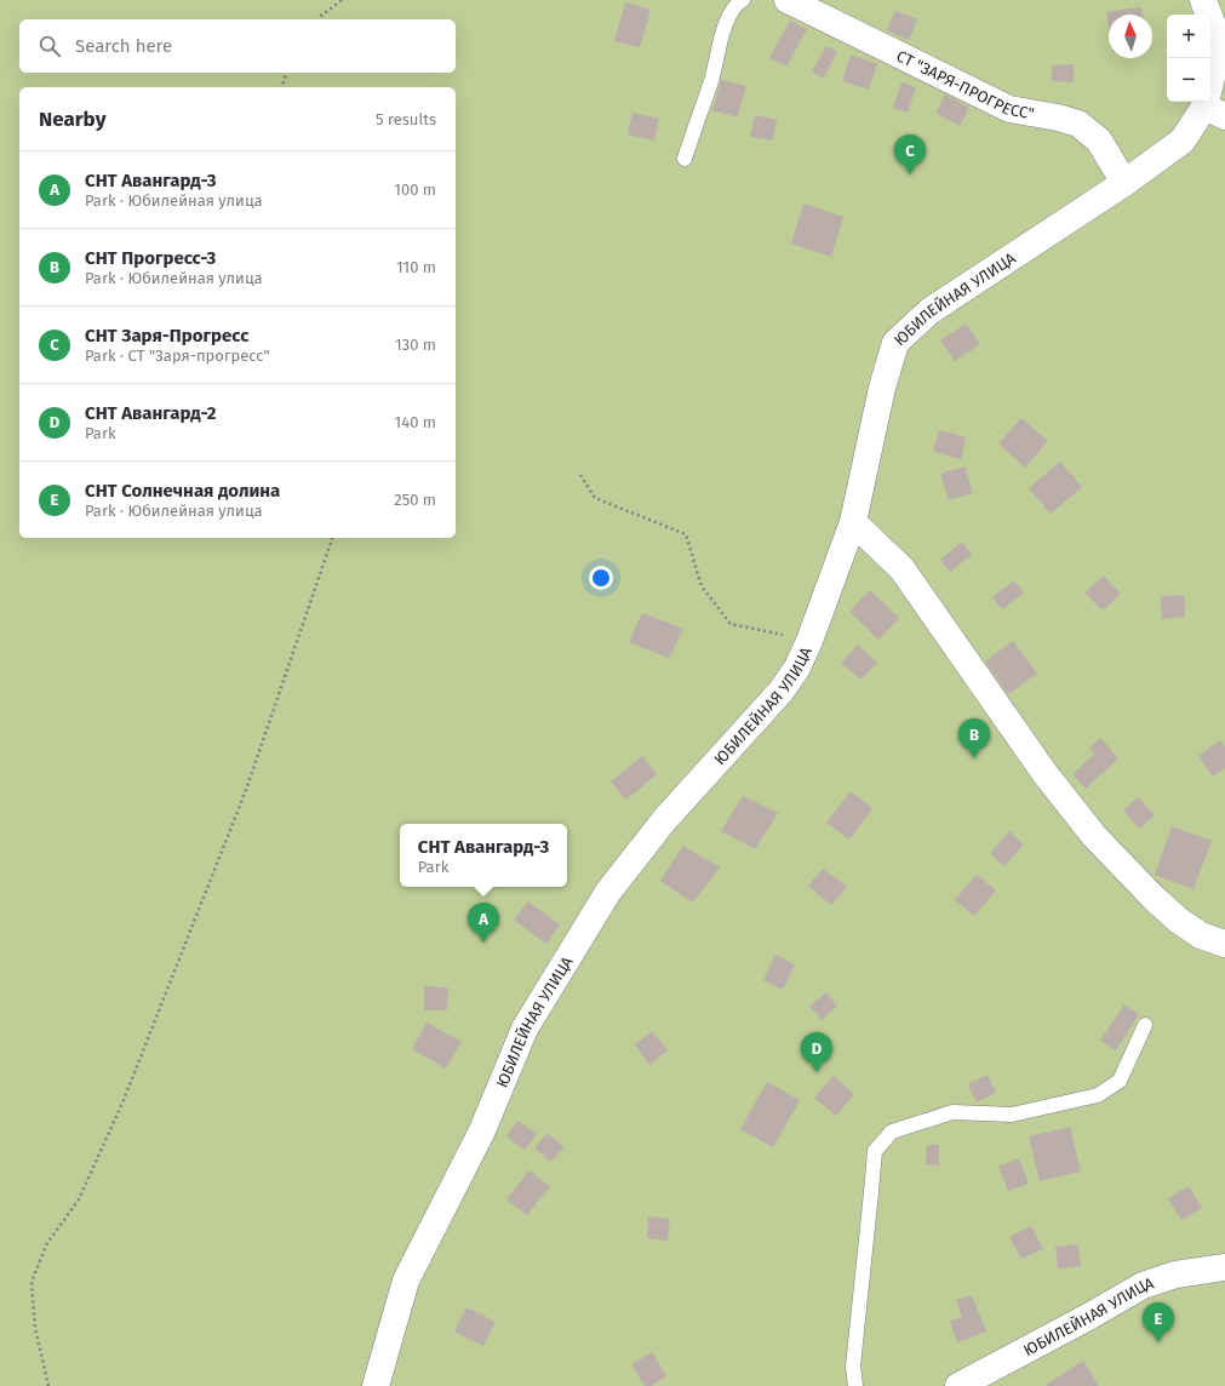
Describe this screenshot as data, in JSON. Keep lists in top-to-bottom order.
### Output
{
  "streets": {
    "street": ["СТ \"ЗАРЯ-ПРОГРЕСС\"", "ЮБИЛЕЙНАЯ УЛИЦА"]
  },
  "crossings": [
    ["СТ \"ЗАРЯ-ПРОГРЕСС\"", "ЮБИЛЕЙНАЯ УЛИЦА"]
  ],
  "north": "top",
  "page": {
    "map_buttons": ["+", "−"],
    "search": "Search here",
    "heading": ["Nearby", "5 results"],
    "pins": [
      "C",
      "B",
      "A",
      "D",
      "E"
    ],
    "list": [
      {
        "mark": "A",
        "name": "СНТ Авангард-3",
        "note": "Park · Юбилейная улица",
        "value": "100 m"
      },
      {
        "mark": "B",
        "name": "СНТ Прогресс-3",
        "note": "Park · Юбилейная улица",
        "value": "110 m"
      },
      {
        "mark": "C",
        "name": "СНТ Заря-Прогресс",
        "note": "Park · СТ \"Заря-прогресс\"",
        "value": "130 m"
      },
      {
        "mark": "D",
        "name": "СНТ Авангард-2",
        "note": "Park",
        "value": "140 m"
      },
      {
        "mark": "E",
        "name": "СНТ Солнечная долина",
        "note": "Park · Юбилейная улица",
        "value": "250 m"
      }
    ],
    "popup": ["СНТ Авангард-3", "Park"]
  }
}
